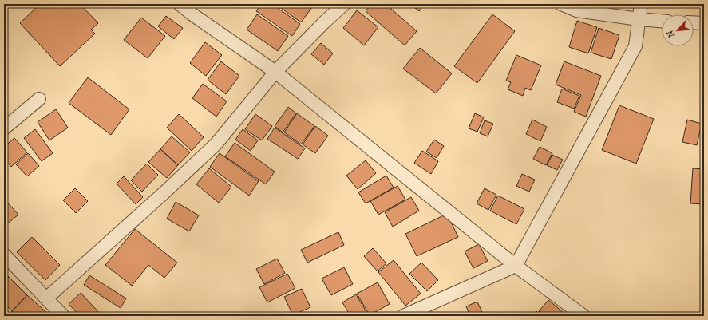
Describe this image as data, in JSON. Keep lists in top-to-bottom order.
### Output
{
  "north": "bottom left"
}
